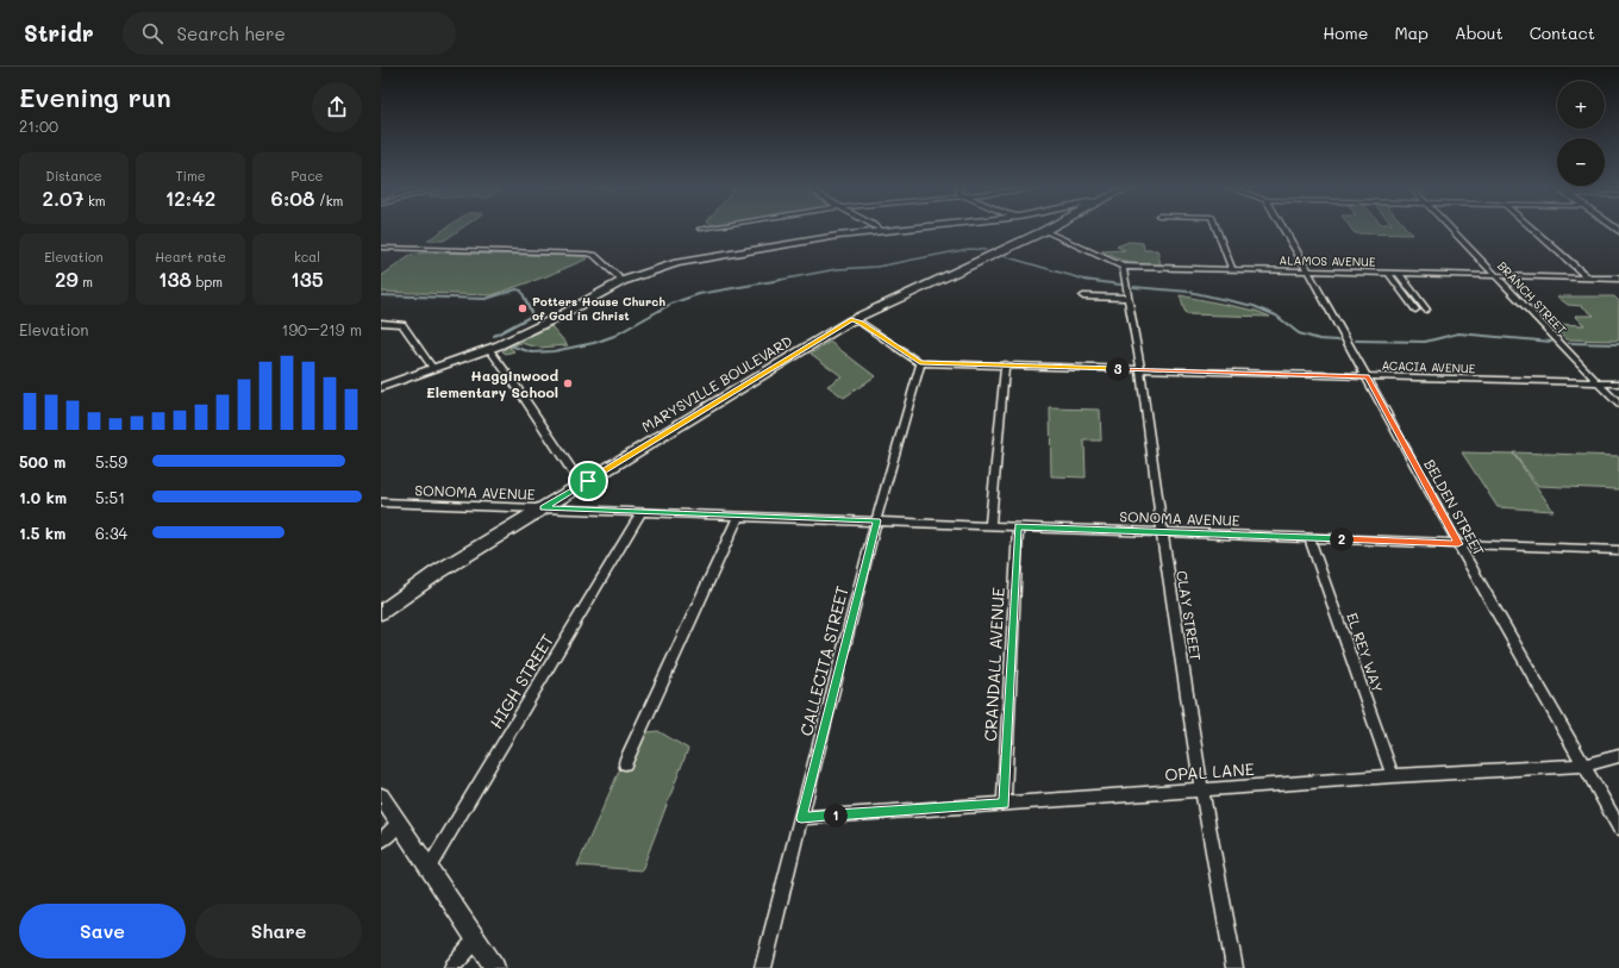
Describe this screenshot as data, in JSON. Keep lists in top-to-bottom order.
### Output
{
  "streets": {
    "main road": ["MARYSVILLE BOULEVARD"],
    "street": [
      "ALAMOS AVENUE",
      "BRANCH STREET",
      "ACACIA AVENUE",
      "SONOMA AVENUE",
      "BELDEN STREET",
      "CLAY STREET",
      "EL REY WAY",
      "CALLECITA STREET",
      "CRANDALL AVENUE",
      "HIGH STREET",
      "OPAL LANE"
    ]
  },
  "crossings": [
    ["ALAMOS AVENUE", "BRANCH STREET"],
    ["ALAMOS AVENUE", "MARYSVILLE BOULEVARD"],
    ["ALAMOS AVENUE", "BELDEN STREET"],
    ["ALAMOS AVENUE", "CLAY STREET"],
    ["BRANCH STREET", "ACACIA AVENUE"],
    ["ACACIA AVENUE", "BELDEN STREET"],
    ["ACACIA AVENUE", "CLAY STREET"],
    ["ACACIA AVENUE", "CALLECITA STREET"],
    ["MARYSVILLE BOULEVARD", "SONOMA AVENUE"],
    ["SONOMA AVENUE", "BELDEN STREET"],
    ["SONOMA AVENUE", "CLAY STREET"],
    ["SONOMA AVENUE", "EL REY WAY"],
    ["SONOMA AVENUE", "CALLECITA STREET"],
    ["SONOMA AVENUE", "CRANDALL AVENUE"],
    ["SONOMA AVENUE", "HIGH STREET"],
    ["BELDEN STREET", "OPAL LANE"],
    ["CLAY STREET", "OPAL LANE"],
    ["EL REY WAY", "OPAL LANE"],
    ["CALLECITA STREET", "OPAL LANE"],
    ["CRANDALL AVENUE", "OPAL LANE"]
  ],
  "places": ["Potters House Church of God in Christ", "Hagginwood Elementary School"],
  "page": {
    "header": "Stridr",
    "search": "Search here",
    "nav": [
      "Home",
      "Map",
      "About",
      "Contact"
    ],
    "heading": ["Evening run", "21:00"],
    "map_buttons": ["+", "−"],
    "stats": [
      ["Distance", "2.07 km"],
      ["Time", "12:42"],
      ["Pace", "6:08 /km"],
      ["Elevation", "29 m"],
      ["Heart rate", "138 bpm"],
      ["kcal", "135"]
    ],
    "chart": ["Elevation", "190–219 m"],
    "pins": ["3", "2", "1"],
    "list": [
      {
        "name": "500 m",
        "note": "5:59"
      },
      {
        "name": "1.0 km",
        "note": "5:51"
      },
      {
        "name": "1.5 km",
        "note": "6:34"
      }
    ],
    "buttons": ["Save", "Share"]
  }
}
